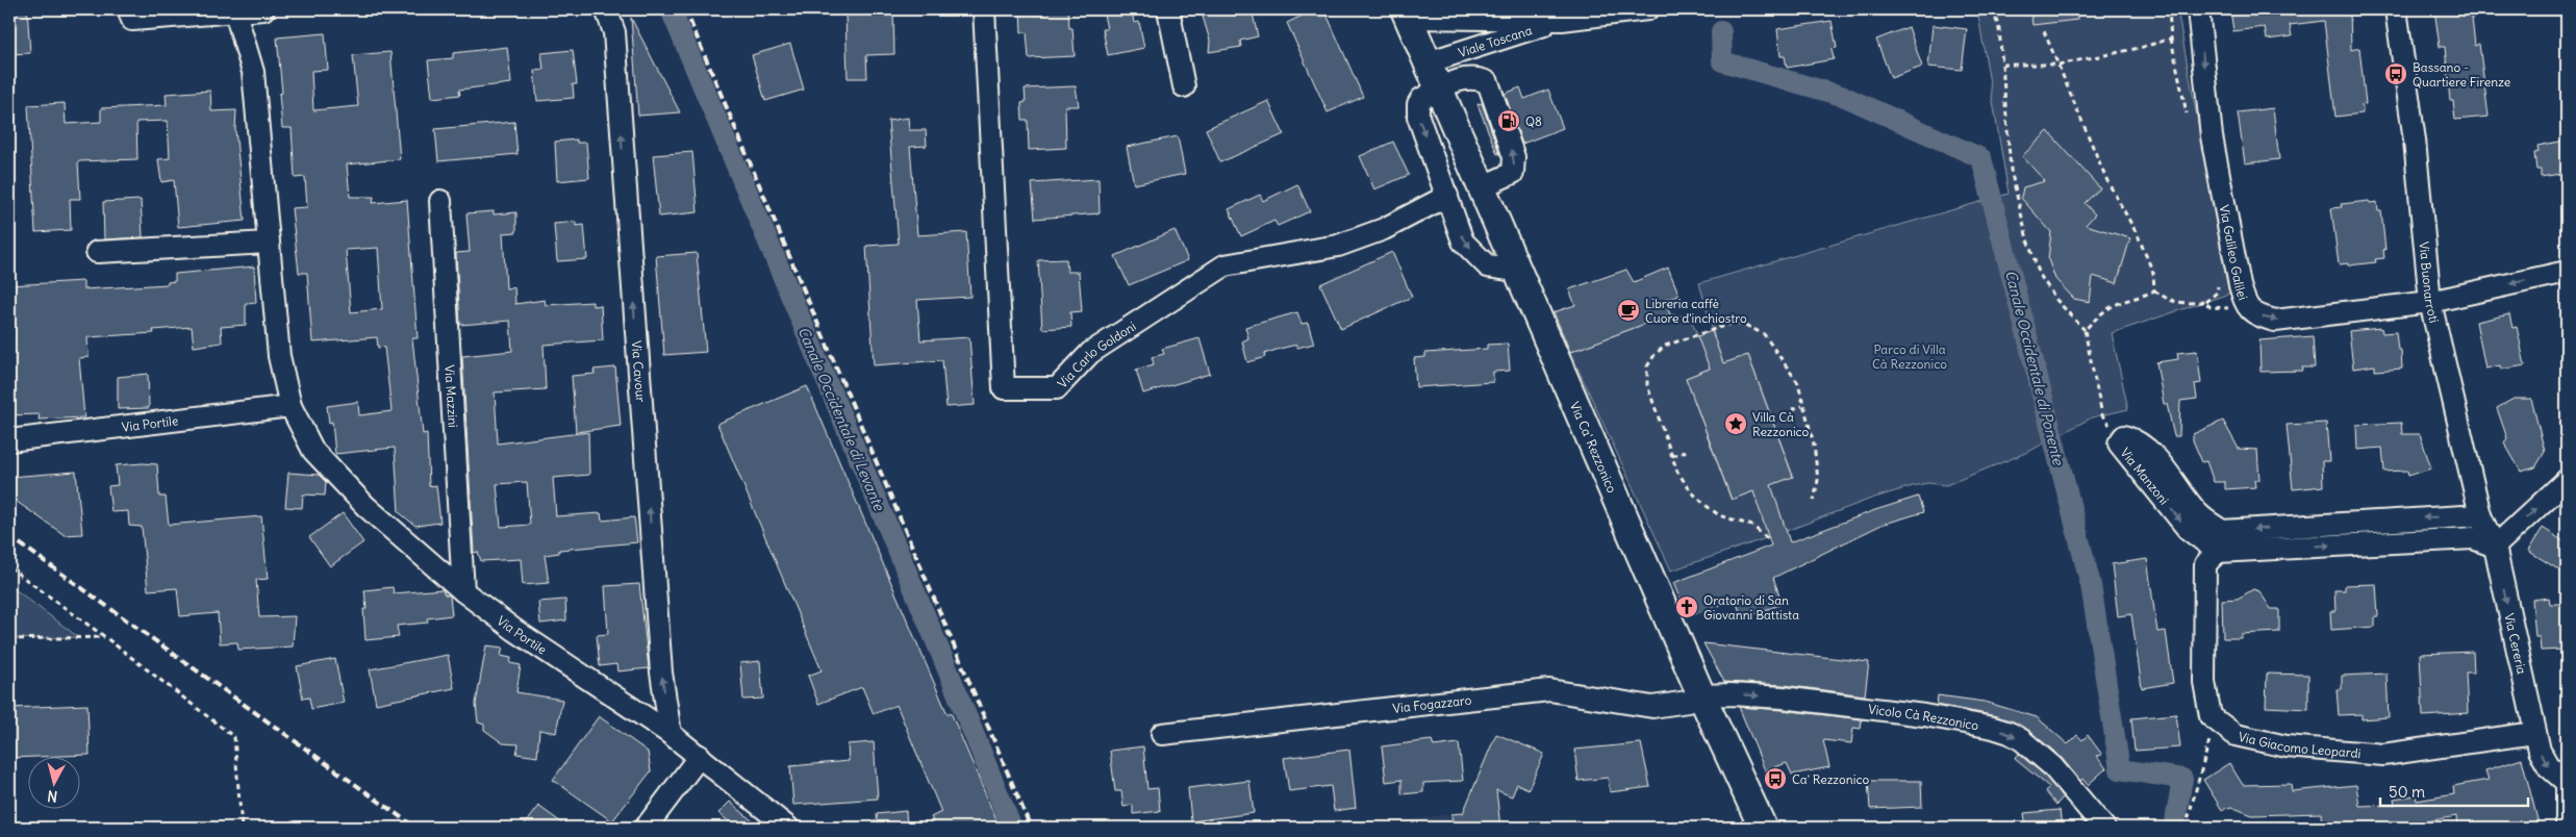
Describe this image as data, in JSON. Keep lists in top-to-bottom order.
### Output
{
  "streets": {
    "main road": ["Via Ca' Rezzonico"],
    "street": [
      "Viale Toscana",
      "Via Galileo Galilei",
      "Via Buonarroti",
      "Via Carlo Goldoni",
      "Via Cavour",
      "Via Mazzini",
      "Via Portile",
      "Via Manzoni",
      "Via Cereria",
      "Via Fogazzaro",
      "Vicolo Cà Rezzonico",
      "Via Giacomo Leopardi"
    ]
  },
  "crossings": [
    ["Viale Toscana", "Via Ca' Rezzonico"],
    ["Via Galileo Galilei", "Via Buonarroti"],
    ["Via Buonarroti", "Via Cereria"],
    ["Via Cavour", "Via Portile"],
    ["Via Mazzini", "Via Portile"],
    ["Via Ca' Rezzonico", "Via Fogazzaro"],
    ["Via Ca' Rezzonico", "Vicolo Cà Rezzonico"],
    ["Via Cereria", "Via Giacomo Leopardi"],
    ["Via Fogazzaro", "Vicolo Cà Rezzonico"]
  ],
  "one_way": ["Via Cavour", "Via Cereria", "Vicolo Cà Rezzonico"],
  "water": ["Canale Occidentale di Ponente", "Canale Occidentale di Levante"],
  "parks": ["Parco di Villa Cà Rezzonico"],
  "places": {
    "bus stop": ["Bassano - Quartiere Firenze", "Ca' Rezzonico"],
    "fuel station": ["Q8"],
    "cafe": ["Libreria caffè Cuore d'inchiostro"],
    "place": ["Villa Cà Rezzonico"],
    "church": ["Oratorio di San Giovanni Battista"]
  },
  "scale_bar": "50 m",
  "north": "bottom"
}
